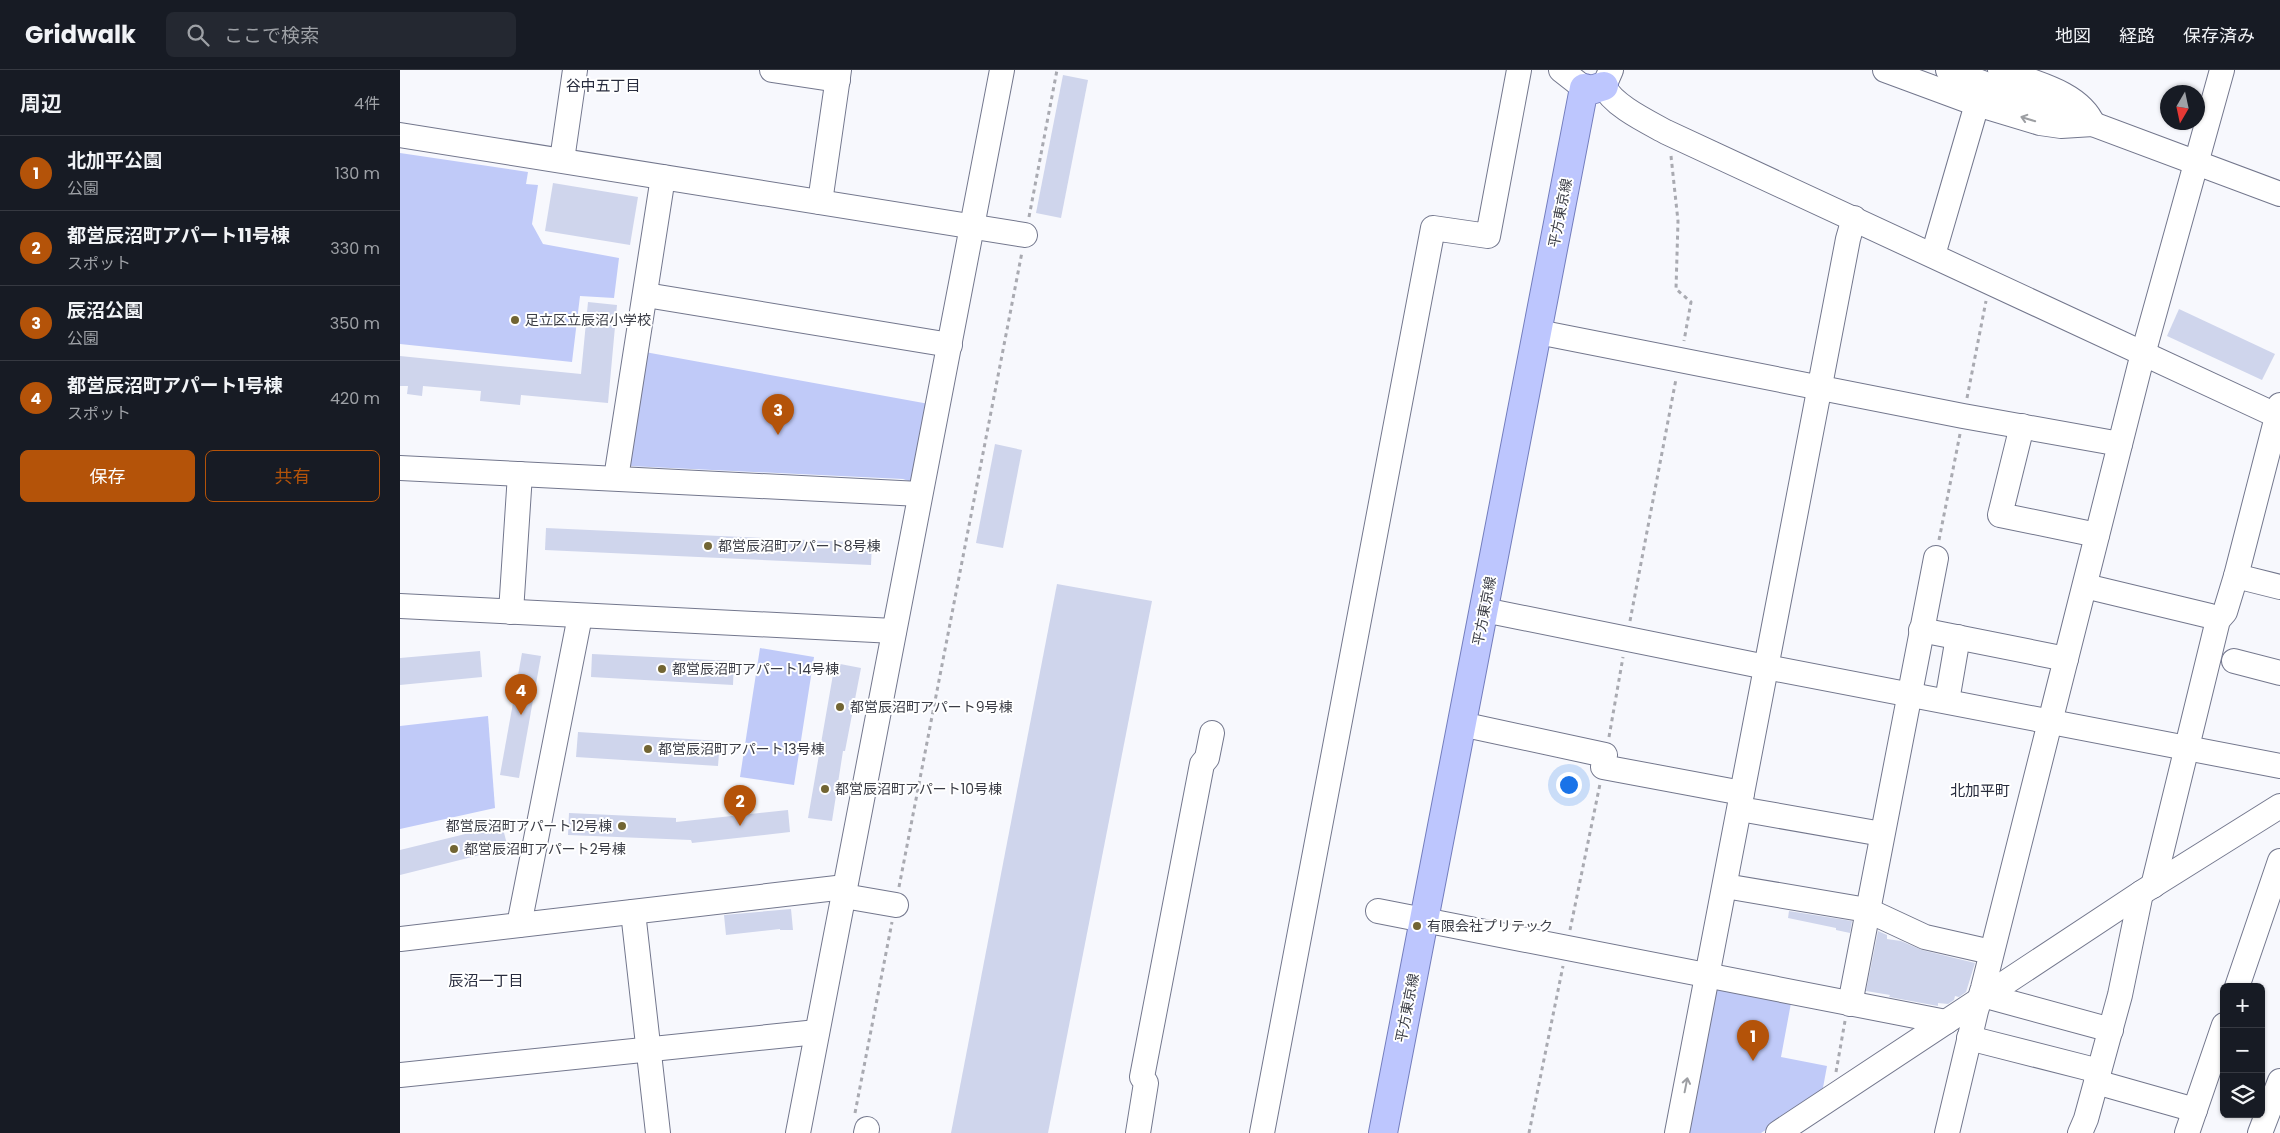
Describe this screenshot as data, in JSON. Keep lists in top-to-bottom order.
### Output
{
  "streets": {
    "main road": ["平方東京線"]
  },
  "districts": ["谷中五丁目", "北加平町", "辰沼一丁目"],
  "places": [
    "足立区立辰沼小学校",
    "都営辰沼町アパート8号棟",
    "都営辰沼町アパート14号棟",
    "都営辰沼町アパート9号棟",
    "都営辰沼町アパート13号棟",
    "都営辰沼町アパート10号棟",
    "都営辰沼町アパート12号棟",
    "都営辰沼町アパート2号棟",
    "有限会社プリテック"
  ],
  "north": "bottom",
  "page": {
    "header": "Gridwalk",
    "search": "ここで検索",
    "nav": ["地図", "経路", "保存済み"],
    "heading": ["周辺", "4件"],
    "list": [
      {
        "mark": "1",
        "name": "北加平公園",
        "note": "公園",
        "value": "130 m"
      },
      {
        "mark": "2",
        "name": "都営辰沼町アパート11号棟",
        "note": "スポット",
        "value": "330 m"
      },
      {
        "mark": "3",
        "name": "辰沼公園",
        "note": "公園",
        "value": "350 m"
      },
      {
        "mark": "4",
        "name": "都営辰沼町アパート1号棟",
        "note": "スポット",
        "value": "420 m"
      }
    ],
    "pins": [
      "3",
      "4",
      "2",
      "1"
    ],
    "buttons": ["保存", "共有"],
    "map_buttons": ["+", "−"]
  }
}
